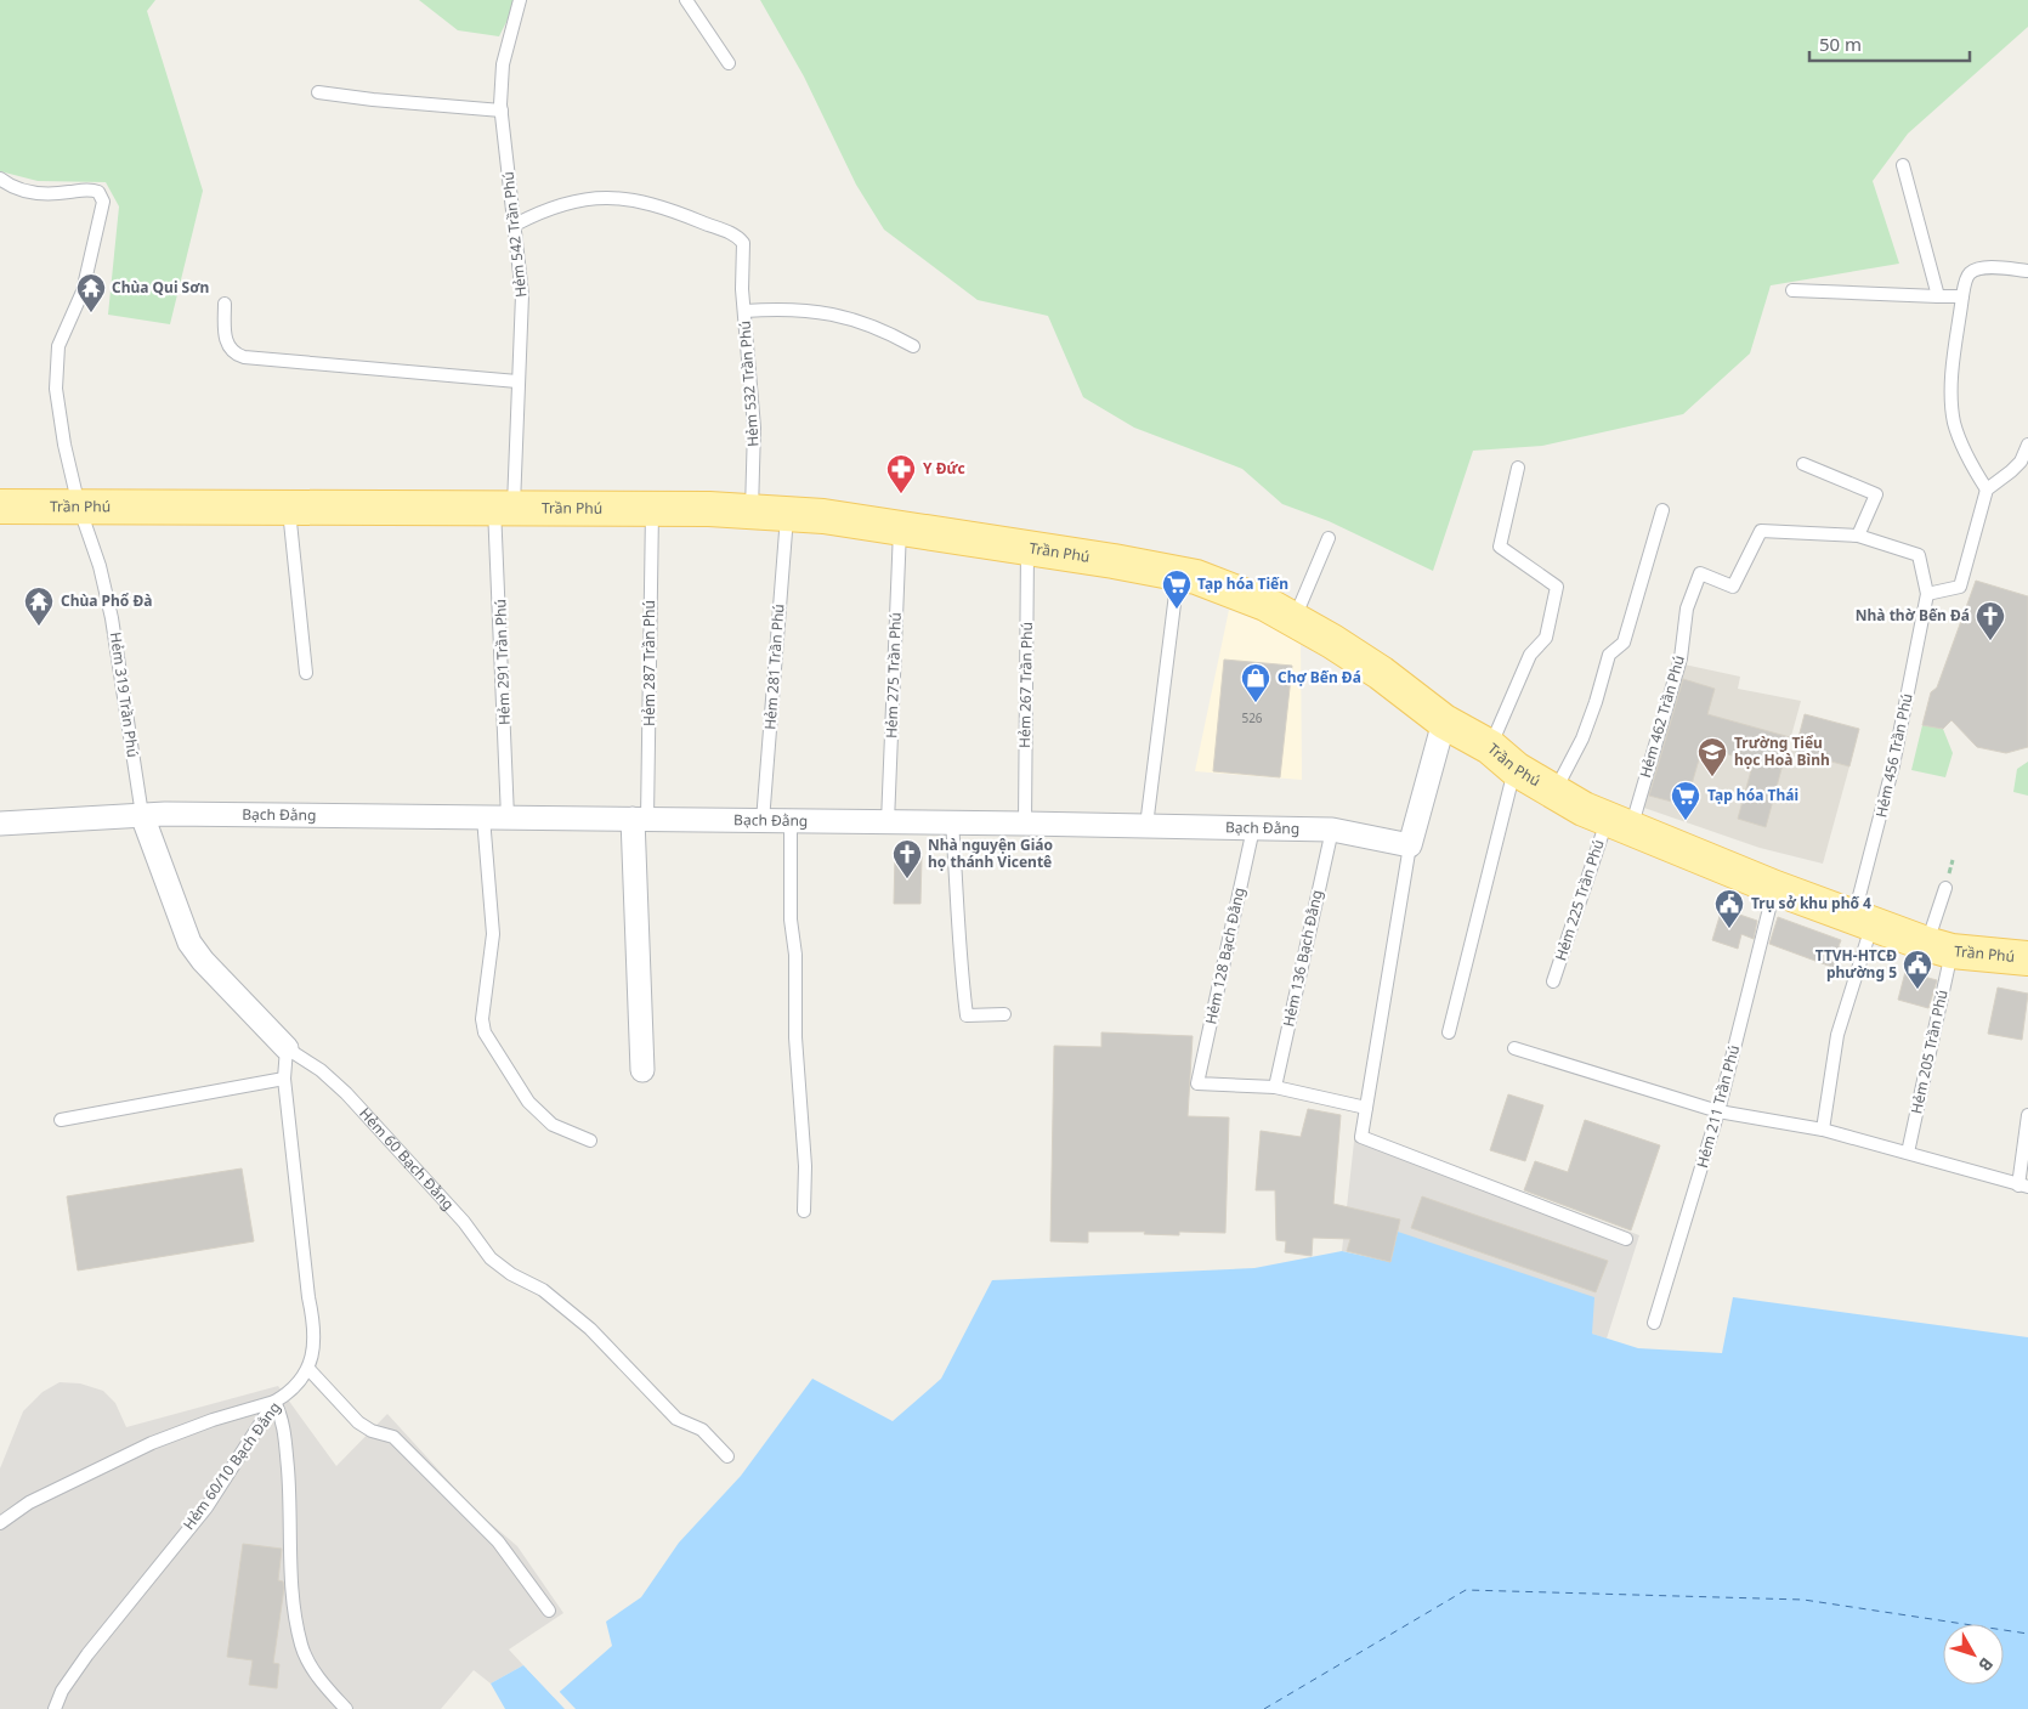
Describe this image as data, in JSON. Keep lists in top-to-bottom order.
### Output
{
  "streets": {
    "main road": ["Trần Phú"],
    "street": ["Bạch Đằng", "Hẻm 60 Bạch Đằng"],
    "lane": [
      "Hẻm 542 Trần Phú",
      "Hẻm 532 Trần Phú",
      "Hẻm 291 Trần Phú",
      "Hẻm 287 Trần Phú",
      "Hẻm 281 Trần Phú",
      "Hẻm 275 Trần Phú",
      "Hẻm 267 Trần Phú",
      "Hẻm 319 Trần Phú",
      "Hẻm 462 Trần Phú",
      "Hẻm 456 Trần Phú",
      "Hẻm 225 Trần Phú",
      "Hẻm 128 Bạch Đằng",
      "Hẻm 136 Bạch Đằng",
      "Hẻm 205 Trần Phú",
      "Hẻm 211 Trần Phú",
      "Hẻm 60/10 Bạch Đằng"
    ]
  },
  "crossings": [
    ["Hẻm 542 Trần Phú", "Hẻm 532 Trần Phú"],
    ["Hẻm 542 Trần Phú", "Trần Phú"],
    ["Hẻm 542 Trần Phú", "Hẻm 291 Trần Phú"],
    ["Hẻm 532 Trần Phú", "Trần Phú"],
    ["Trần Phú", "Hẻm 291 Trần Phú"],
    ["Trần Phú", "Hẻm 287 Trần Phú"],
    ["Trần Phú", "Hẻm 281 Trần Phú"],
    ["Trần Phú", "Hẻm 275 Trần Phú"],
    ["Trần Phú", "Hẻm 267 Trần Phú"],
    ["Trần Phú", "Hẻm 319 Trần Phú"],
    ["Trần Phú", "Hẻm 462 Trần Phú"],
    ["Trần Phú", "Hẻm 456 Trần Phú"],
    ["Trần Phú", "Hẻm 225 Trần Phú"],
    ["Trần Phú", "Hẻm 205 Trần Phú"],
    ["Trần Phú", "Hẻm 211 Trần Phú"],
    ["Hẻm 291 Trần Phú", "Bạch Đằng"],
    ["Hẻm 287 Trần Phú", "Bạch Đằng"],
    ["Hẻm 281 Trần Phú", "Bạch Đằng"],
    ["Hẻm 275 Trần Phú", "Bạch Đằng"],
    ["Hẻm 267 Trần Phú", "Bạch Đằng"],
    ["Hẻm 319 Trần Phú", "Bạch Đằng"],
    ["Hẻm 319 Trần Phú", "Hẻm 60 Bạch Đằng"],
    ["Hẻm 462 Trần Phú", "Hẻm 456 Trần Phú"],
    ["Hẻm 462 Trần Phú", "Hẻm 225 Trần Phú"],
    ["Bạch Đằng", "Hẻm 128 Bạch Đằng"],
    ["Bạch Đằng", "Hẻm 136 Bạch Đằng"],
    ["Bạch Đằng", "Hẻm 60 Bạch Đằng"],
    ["Hẻm 128 Bạch Đằng", "Hẻm 136 Bạch Đằng"]
  ],
  "places": {
    "temple": ["Chùa Qui Sơn", "Chùa Phổ Đà"],
    "pharmacy": ["Y Đức"],
    "supermarket": ["Tạp hóa Tiến", "Tạp hóa Thái"],
    "church": ["Nhà thờ Bến Đá", "Nhà nguyện Giáo họ thánh Vicentê"],
    "shop": ["Chợ Bến Đá"],
    "school or university": ["Trường Tiểu học Hoà Bình"],
    "public building": ["Trụ sở khu phố 4", "TTVH-HTCĐ phường 5"]
  },
  "house_numbers": ["526"],
  "scale_bar": "50 m",
  "north": "bottom right"
}
